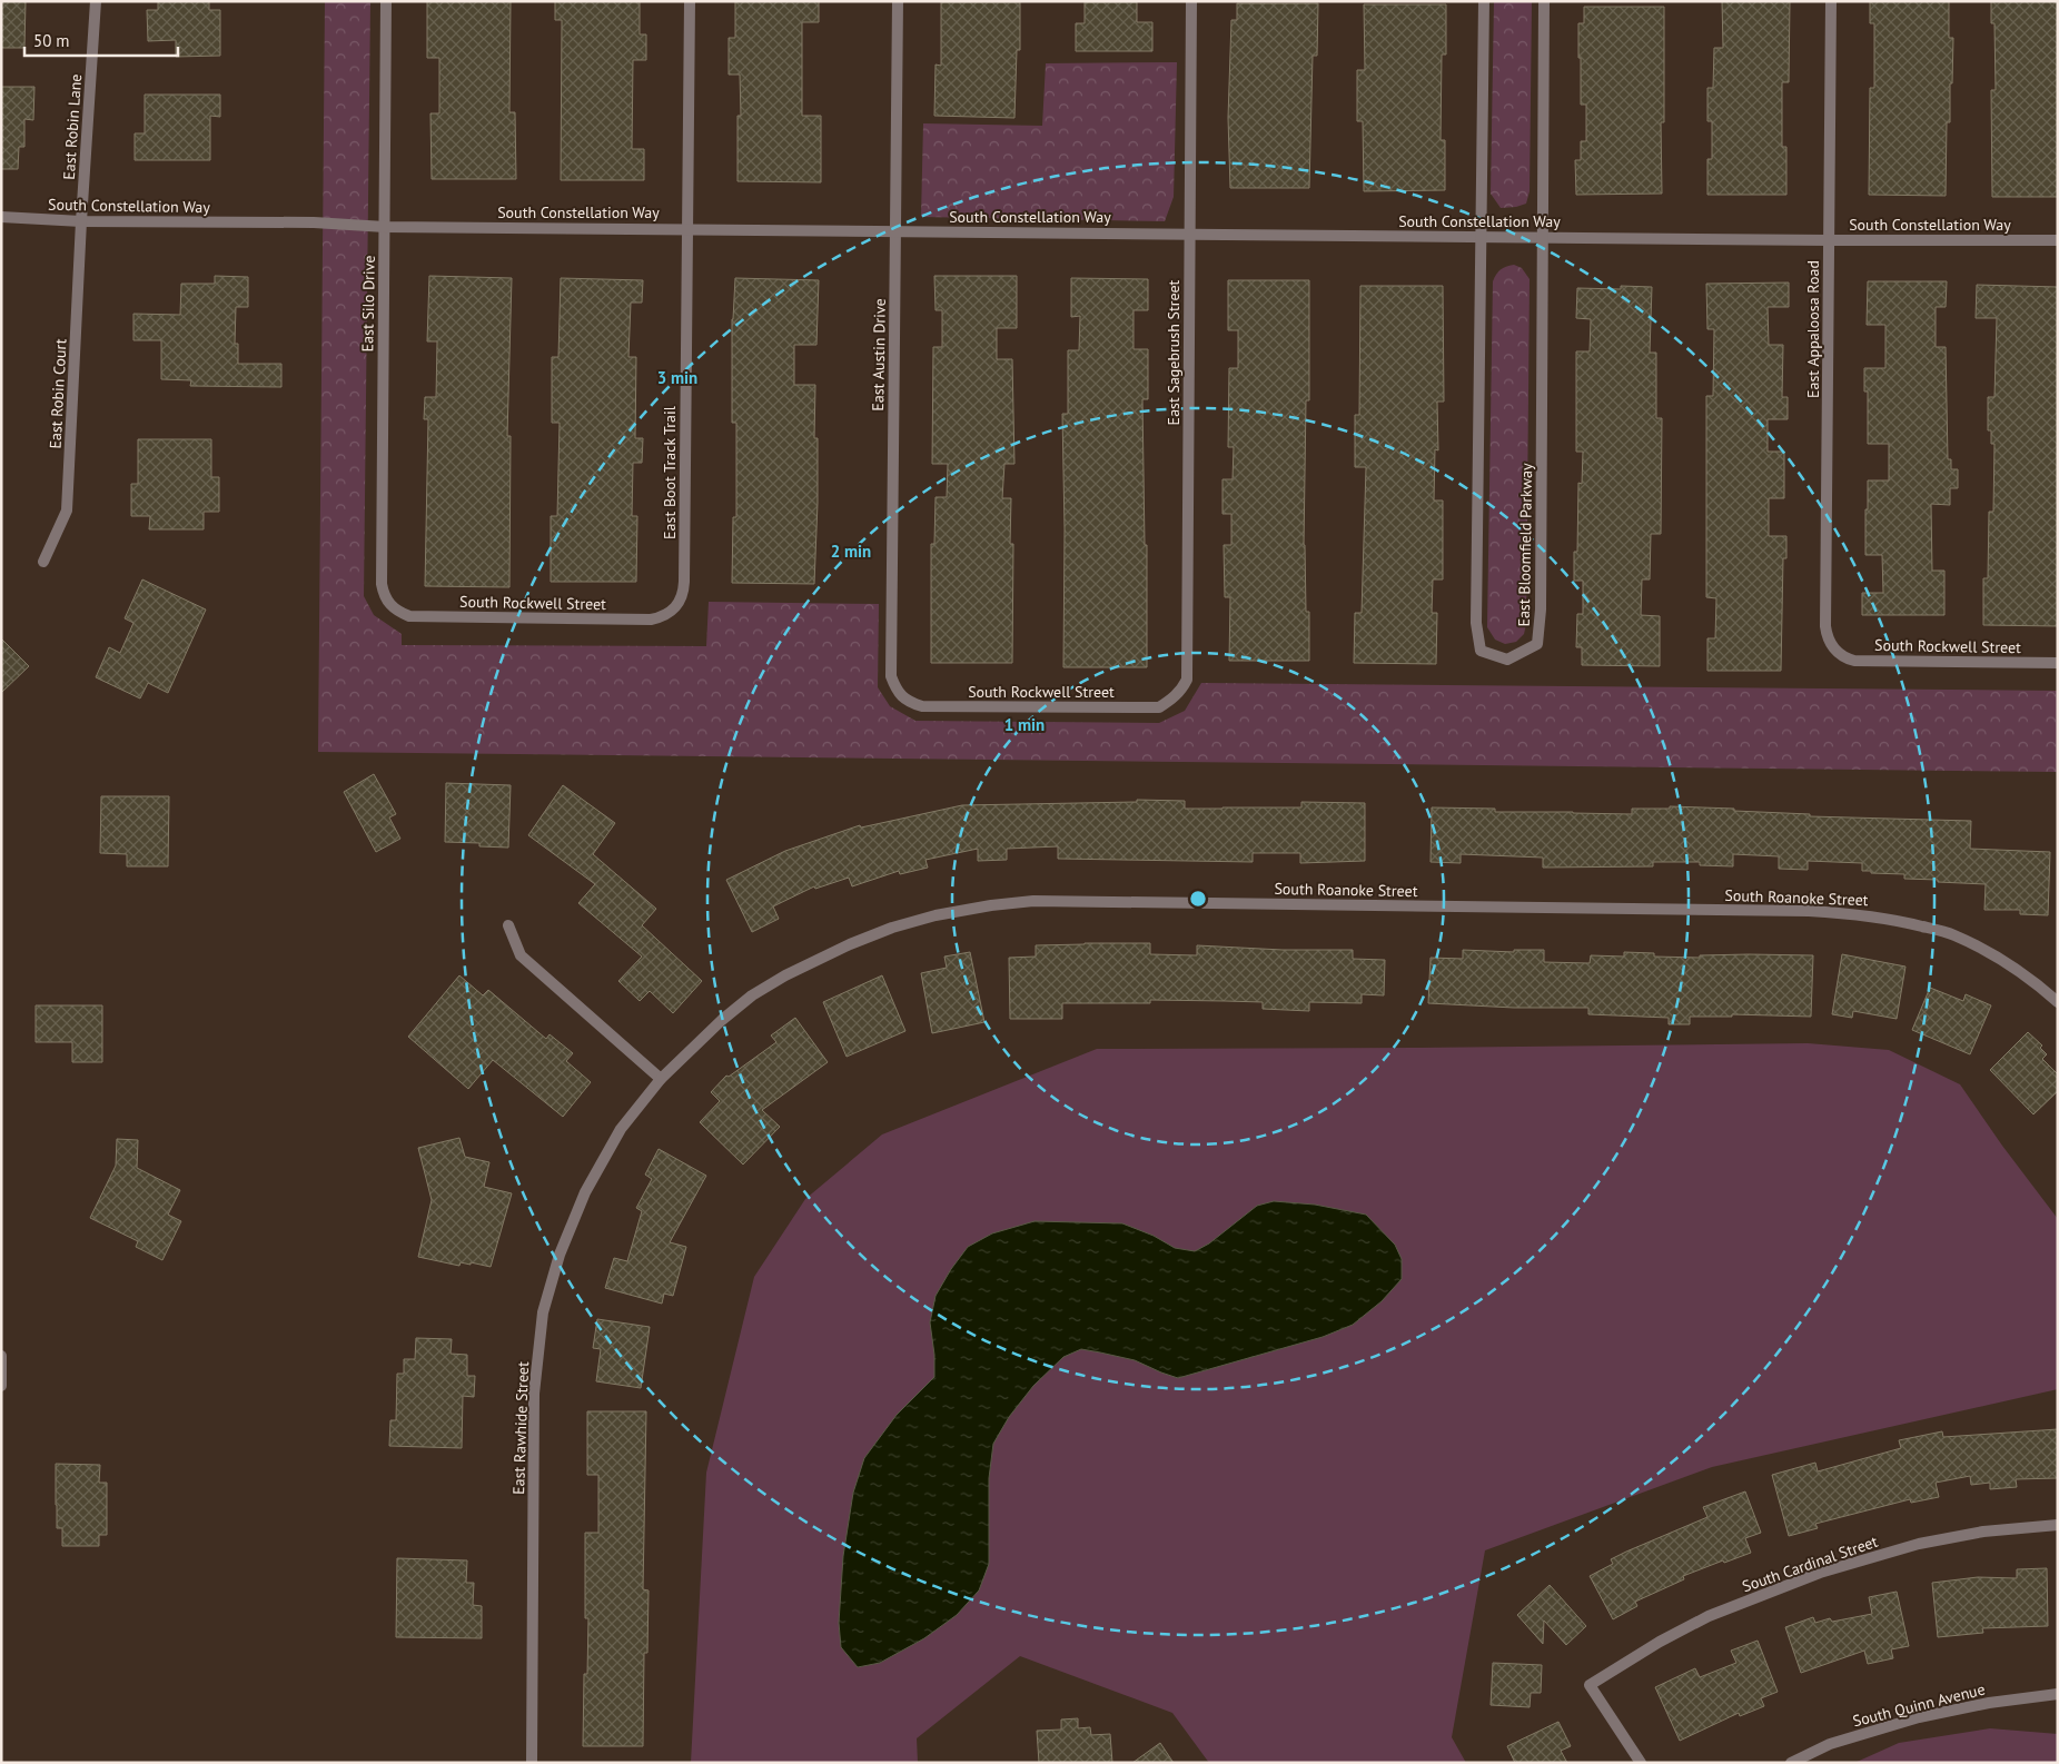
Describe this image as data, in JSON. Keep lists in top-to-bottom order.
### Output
{
  "streets": {
    "street": [
      "East Robin Lane",
      "South Constellation Way",
      "East Silo Drive",
      "East Appaloosa Road",
      "East Sagebrush Street",
      "East Austin Drive",
      "East Robin Court",
      "East Boot Track Trail",
      "East Bloomfield Parkway",
      "South Rockwell Street",
      "South Roanoke Street",
      "East Rawhide Street",
      "South Cardinal Street",
      "South Quinn Avenue"
    ]
  },
  "crossings": [
    ["East Robin Lane", "South Constellation Way"],
    ["East Robin Lane", "East Robin Court"],
    ["South Constellation Way", "East Silo Drive"],
    ["South Constellation Way", "East Appaloosa Road"],
    ["South Constellation Way", "East Sagebrush Street"],
    ["South Constellation Way", "East Austin Drive"],
    ["South Constellation Way", "East Robin Court"],
    ["South Constellation Way", "East Boot Track Trail"],
    ["South Constellation Way", "East Bloomfield Parkway"],
    ["East Silo Drive", "South Rockwell Street"],
    ["East Appaloosa Road", "South Rockwell Street"],
    ["East Sagebrush Street", "South Rockwell Street"],
    ["East Austin Drive", "South Rockwell Street"],
    ["East Boot Track Trail", "South Rockwell Street"],
    ["South Roanoke Street", "East Rawhide Street"]
  ],
  "scale_bar": "50 m",
  "rings": ["3 min", "2 min", "1 min"]
}
